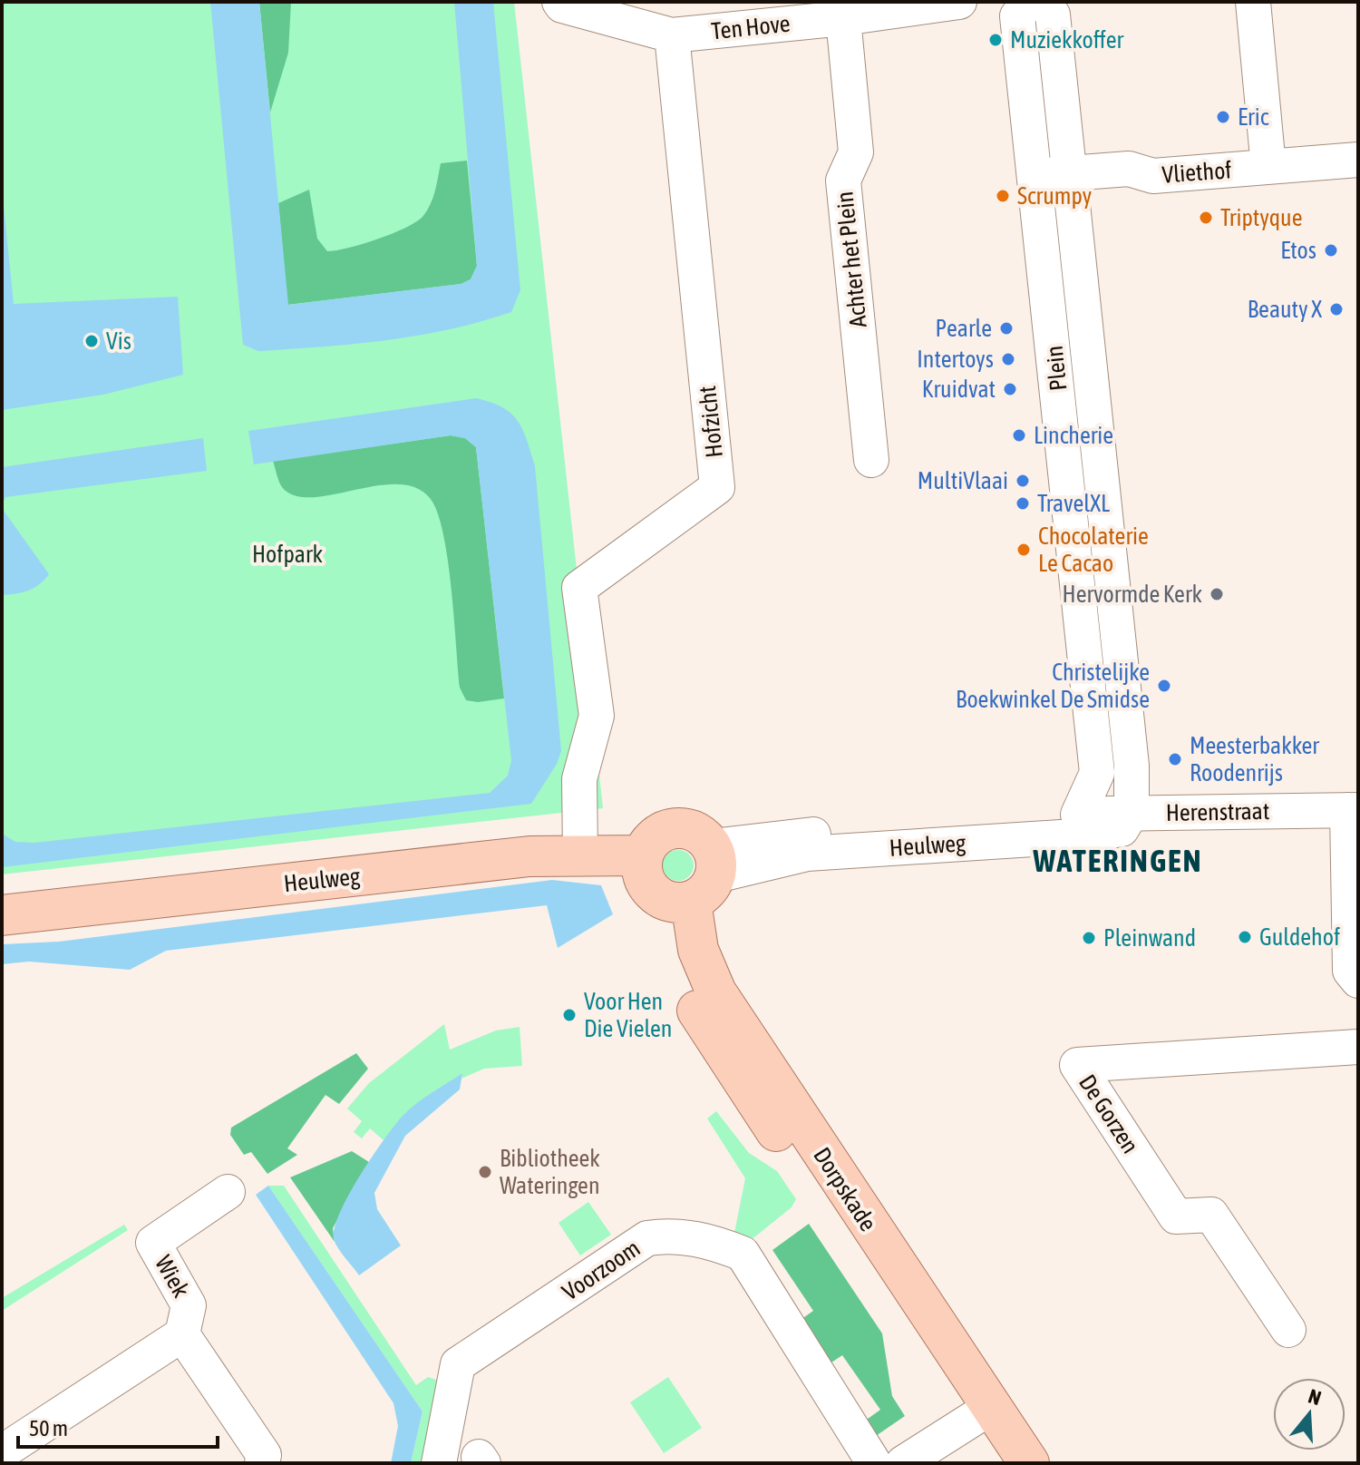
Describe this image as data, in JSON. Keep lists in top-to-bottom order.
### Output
{
  "streets": {
    "main road": ["Heulweg", "Dorpskade"],
    "street": [
      "Ten Hove",
      "Vliethof",
      "Achter het Plein",
      "Plein",
      "Hofzicht",
      "Herenstraat",
      "De Gorzen",
      "Voorzoom",
      "Wiek"
    ]
  },
  "crossings": [
    ["Ten Hove", "Achter het Plein"],
    ["Ten Hove", "Hofzicht"],
    ["Vliethof", "Plein"],
    ["Plein", "Herenstraat"],
    ["Plein", "Heulweg"],
    ["Hofzicht", "Heulweg"],
    ["Herenstraat", "Heulweg"],
    ["Heulweg", "Dorpskade"]
  ],
  "districts": ["WATERINGEN"],
  "parks": ["Hofpark"],
  "places": [
    "Muziekkoffer",
    "Eric",
    "Scrumpy",
    "Triptyque",
    "Etos",
    "Beauty X",
    "Pearle",
    "Vis",
    "Intertoys",
    "Kruidvat",
    "Lincherie",
    "MultiVlaai",
    "TravelXL",
    "Chocolaterie Le Cacao",
    "Hervormde Kerk",
    "Christelijke Boekwinkel De Smidse",
    "Meesterbakker Roodenrijs",
    "Guldehof",
    "Pleinwand",
    "Voor Hen Die Vielen",
    "Bibliotheek Wateringen"
  ],
  "scale_bar": "50 m",
  "north": "top"
}
